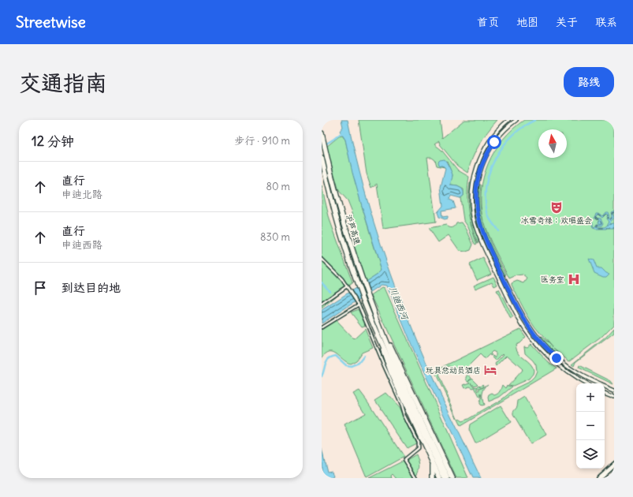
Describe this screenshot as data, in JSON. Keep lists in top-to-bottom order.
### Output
{
  "streets": {
    "highway": ["沪芦高速"]
  },
  "water": ["川迪西河"],
  "places": {
    "theatre": ["冰雪奇缘：欢唱盛会"],
    "hospital": ["医务室"],
    "hotel": ["玩具总动员酒店"]
  },
  "north": "top",
  "page": {
    "header": "Streetwise",
    "nav": [
      "首页",
      "地图",
      "关于",
      "联系"
    ],
    "buttons": "路线",
    "title": "交通指南",
    "heading": ["12 分钟", "步行 · 910 m"],
    "list": [
      ["直行", "申迪北路", "80 m"],
      ["直行", "申迪西路", "830 m"],
      "到达目的地"
    ],
    "map_buttons": ["+", "−"]
  }
}
